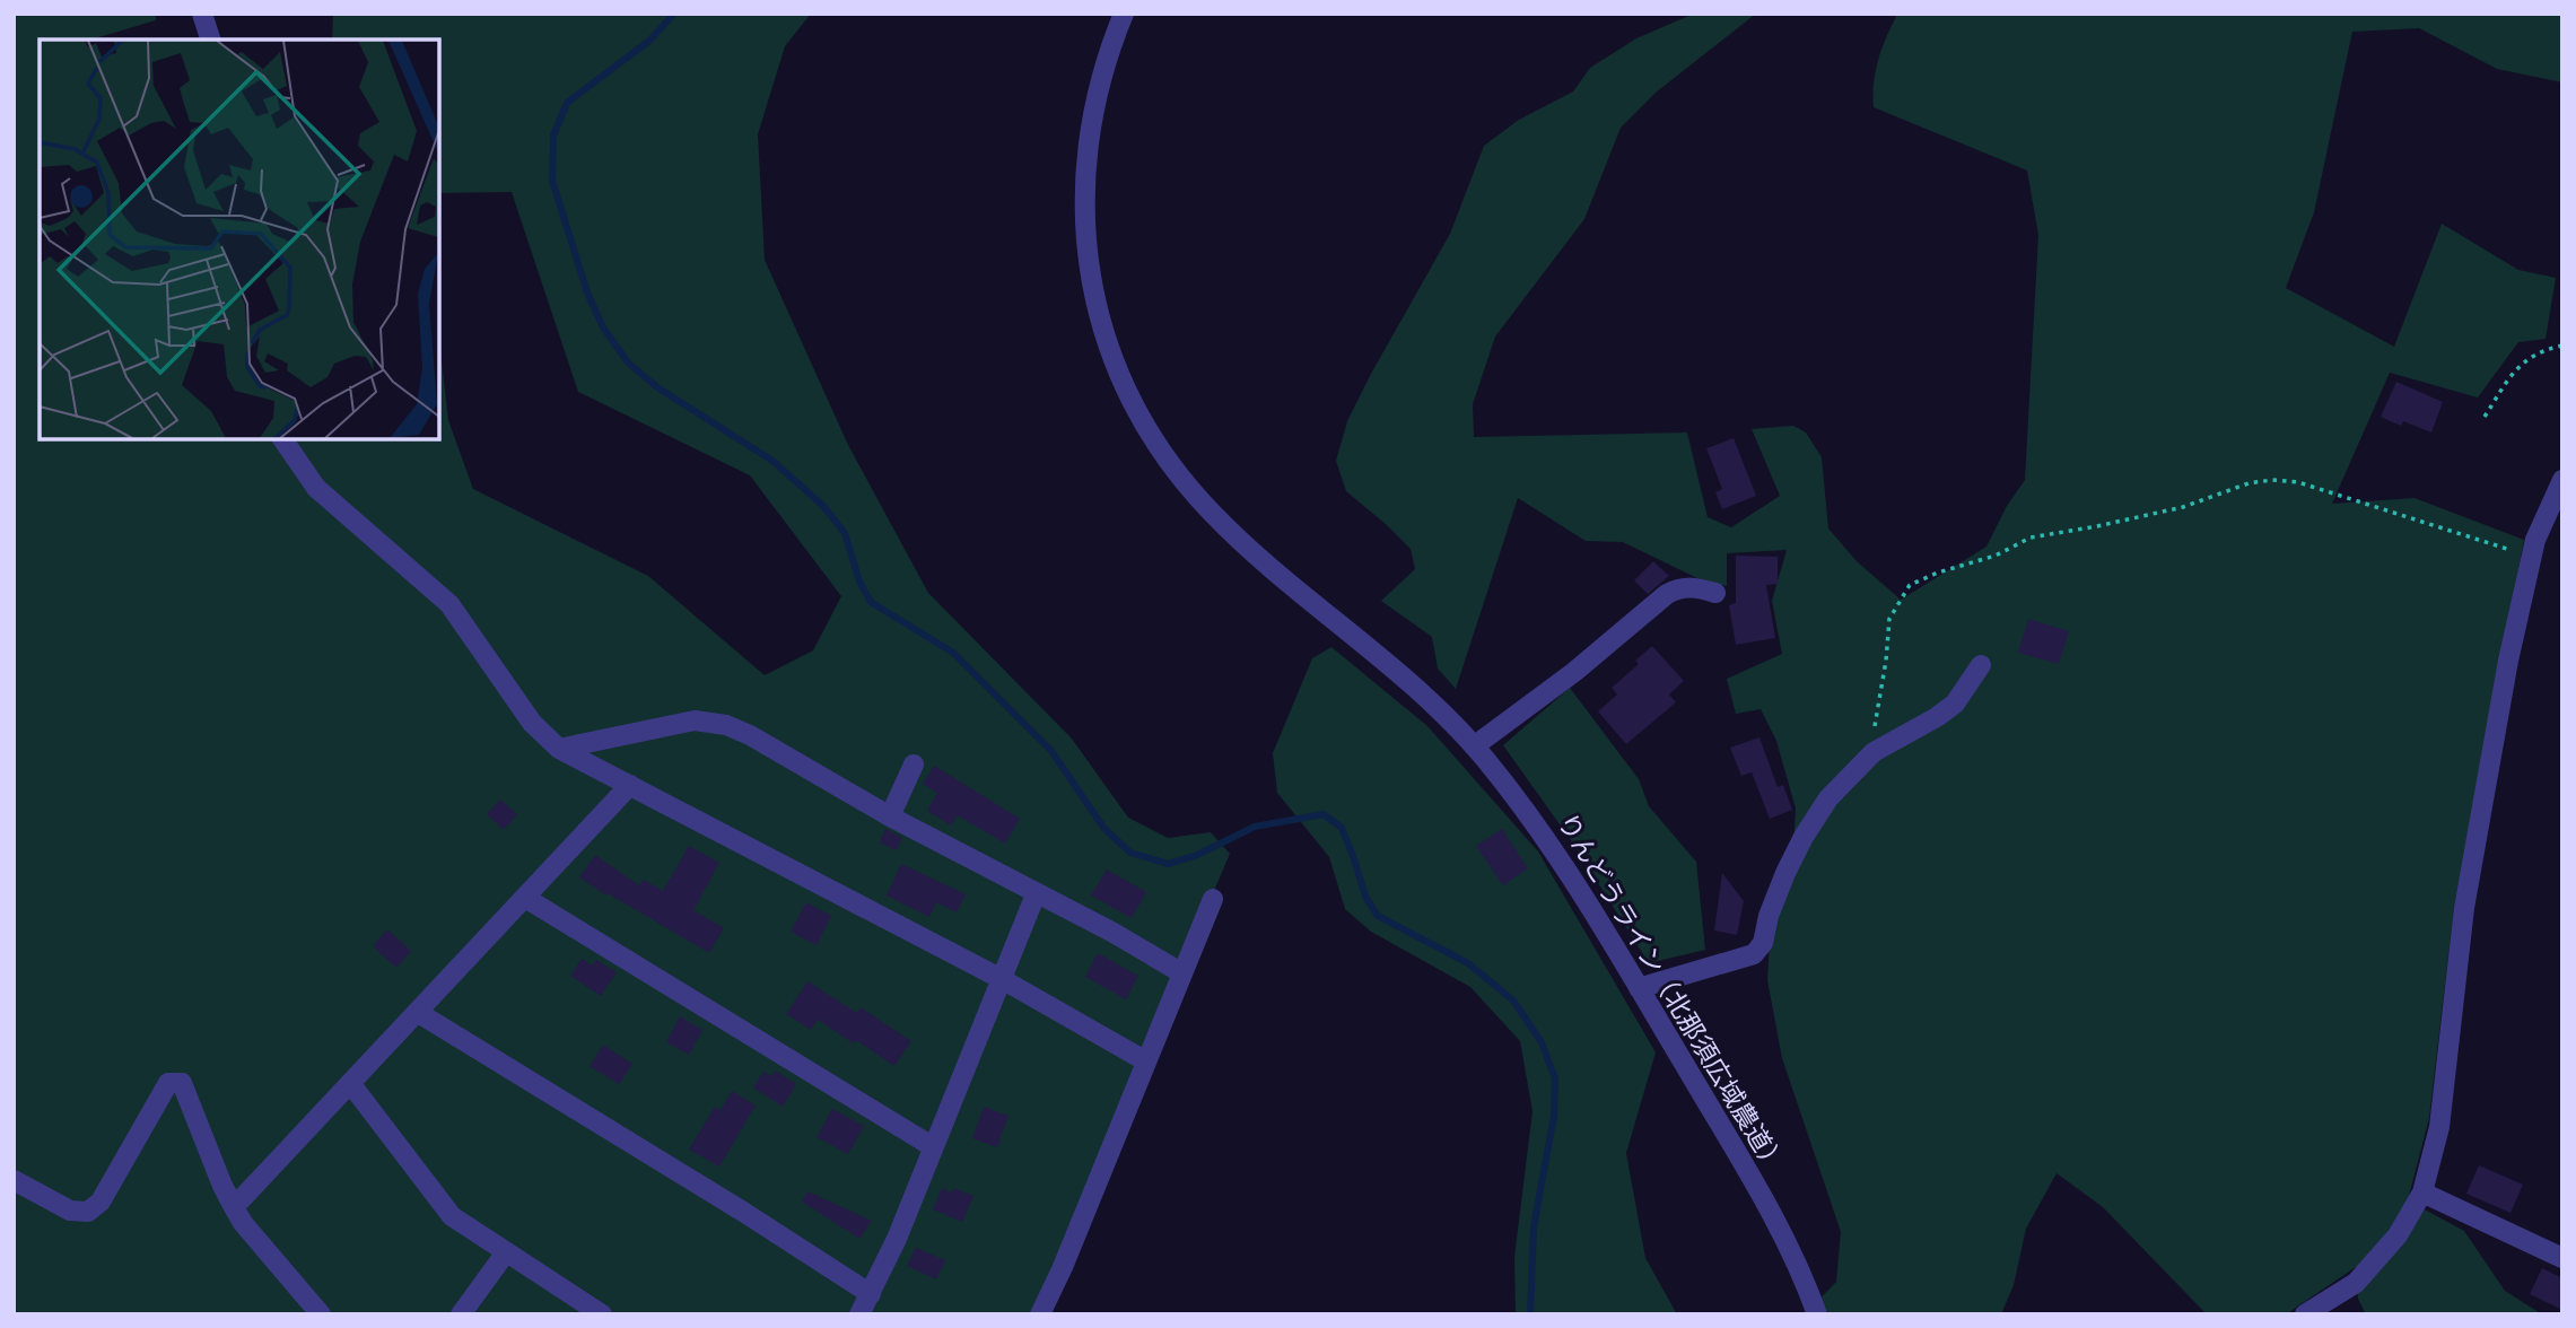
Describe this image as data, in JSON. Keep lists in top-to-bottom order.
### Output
{
  "streets": {
    "street": ["りんどうライン（北那須広域農道）"]
  }
}
